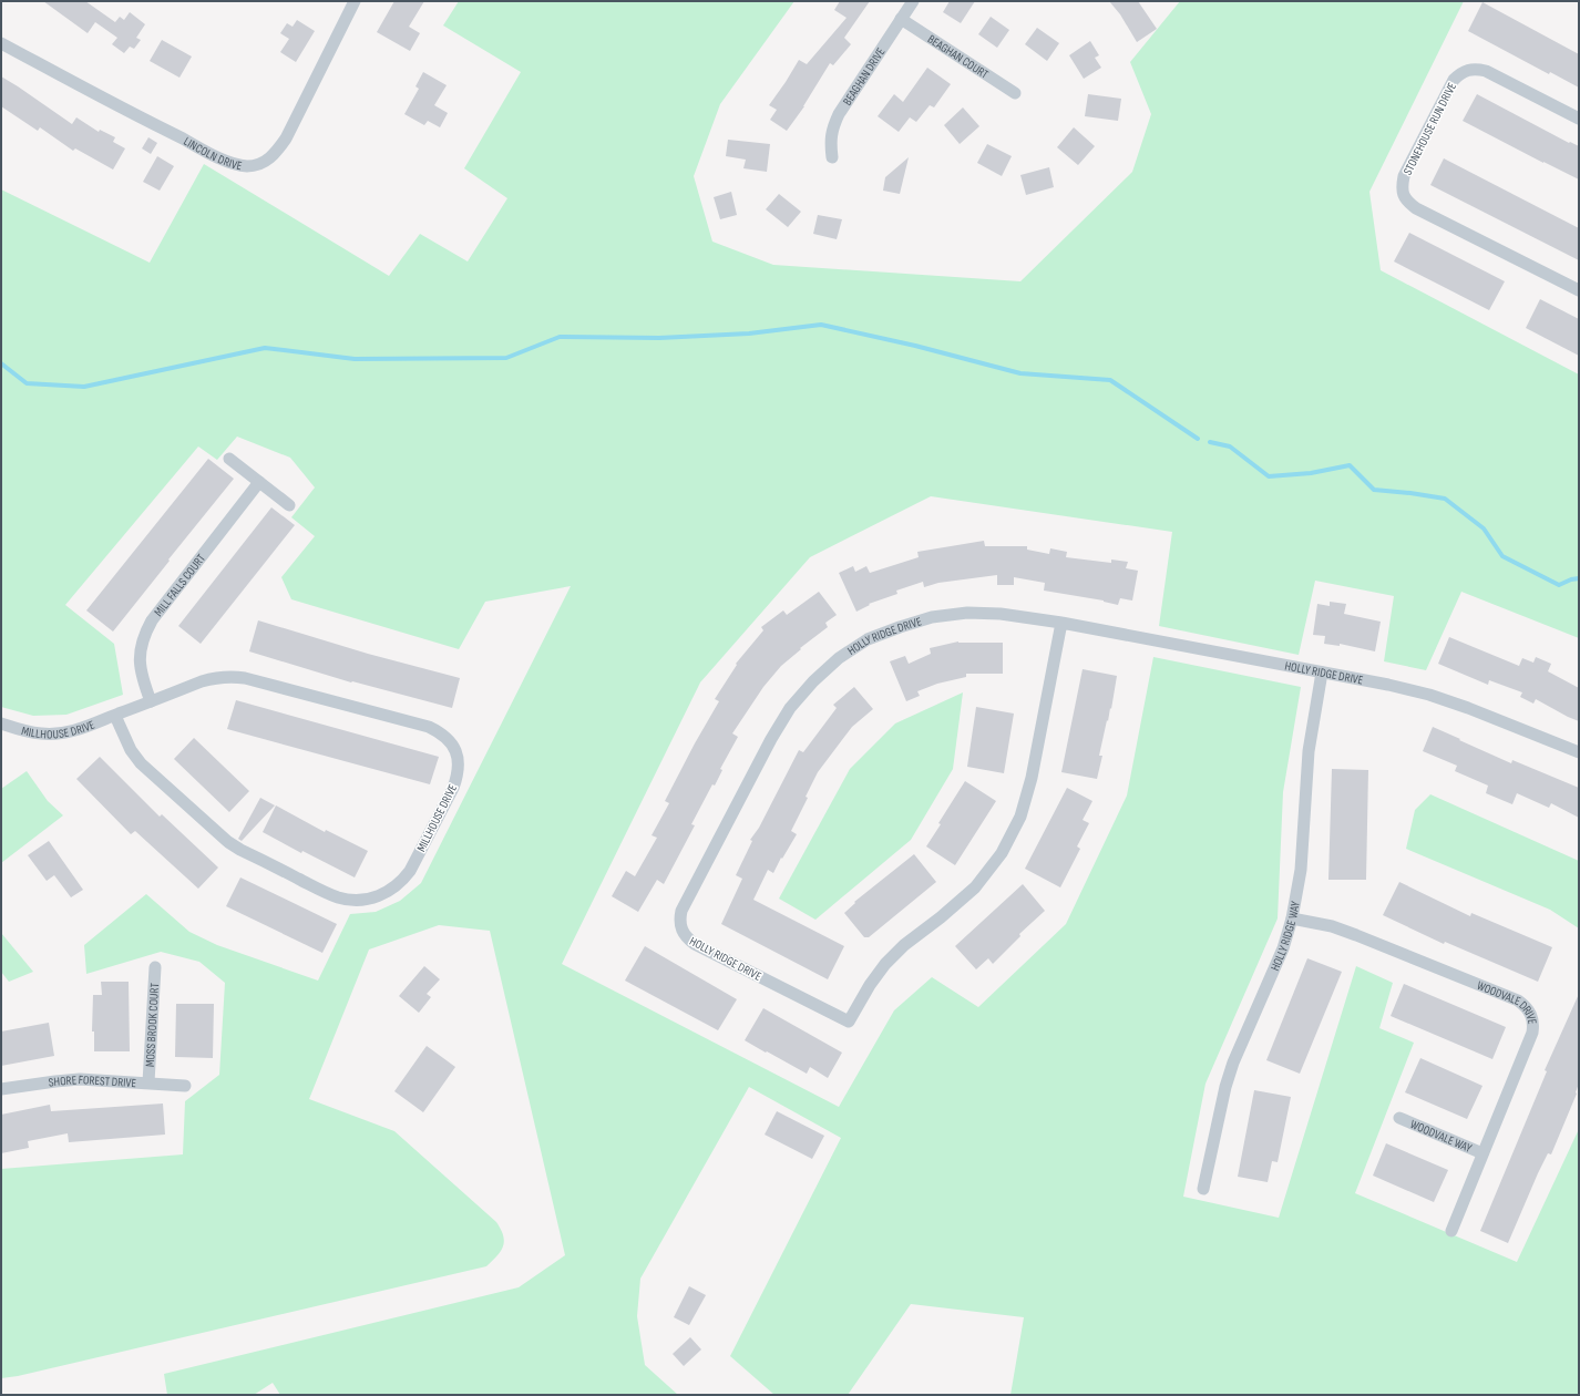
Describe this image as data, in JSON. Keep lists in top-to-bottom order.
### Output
{
  "streets": {
    "street": [
      "BEAGHAN COURT",
      "BEAGHAN DRIVE",
      "STONEHOUSE RUN DRIVE",
      "LINCOLN DRIVE",
      "MILL FALLS COURT",
      "HOLLY RIDGE DRIVE",
      "MILLHOUSE DRIVE",
      "HOLLY RIDGE WAY",
      "WOODVALE DRIVE",
      "MOSS BROOK COURT",
      "SHORE FOREST DRIVE",
      "WOODVALE WAY"
    ]
  },
  "crossings": [
    ["BEAGHAN COURT", "BEAGHAN DRIVE"],
    ["MILL FALLS COURT", "MILLHOUSE DRIVE"],
    ["HOLLY RIDGE DRIVE", "HOLLY RIDGE WAY"],
    ["HOLLY RIDGE WAY", "WOODVALE DRIVE"],
    ["WOODVALE DRIVE", "WOODVALE WAY"],
    ["MOSS BROOK COURT", "SHORE FOREST DRIVE"]
  ]
}
